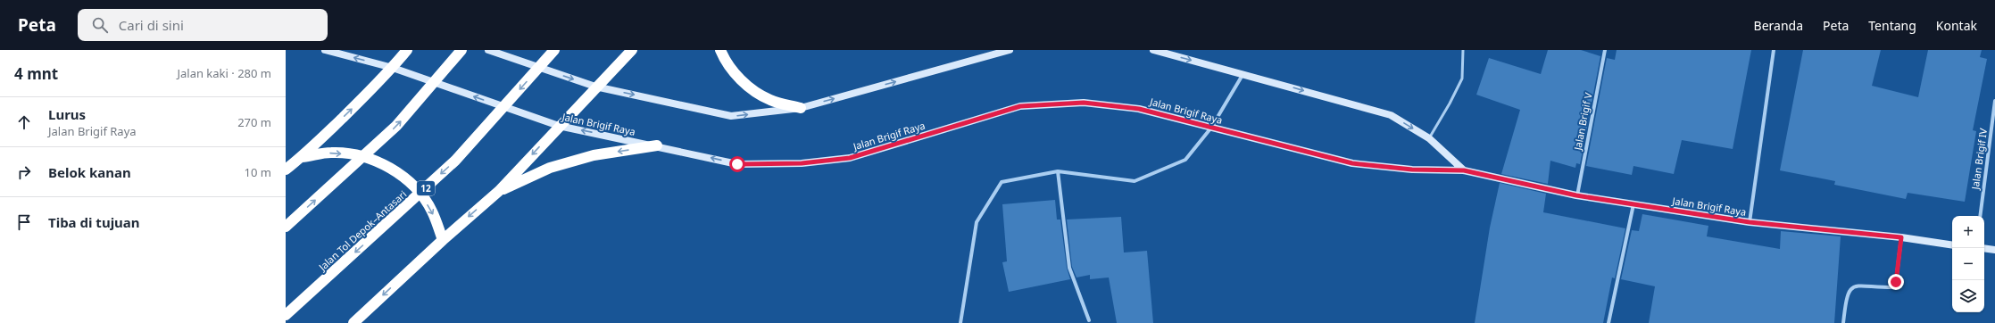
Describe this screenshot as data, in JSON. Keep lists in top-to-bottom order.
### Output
{
  "streets": {
    "highway": ["12", "Jalan Tol Depok–Antasari"],
    "street": ["Jalan Brigif Raya", "Jalan Brigif V", "Jalan Brigif IV"]
  },
  "crossings": [
    ["Jalan Brigif Raya", "Jalan Brigif V"]
  ],
  "page": {
    "header": "Peta",
    "search": "Cari di sini",
    "nav": [
      "Beranda",
      "Peta",
      "Tentang",
      "Kontak"
    ],
    "heading": ["4 mnt", "Jalan kaki · 280 m"],
    "list": [
      ["Lurus", "Jalan Brigif Raya", "270 m"],
      ["Belok kanan", "10 m"],
      "Tiba di tujuan"
    ],
    "map_buttons": ["+", "−"]
  }
}
